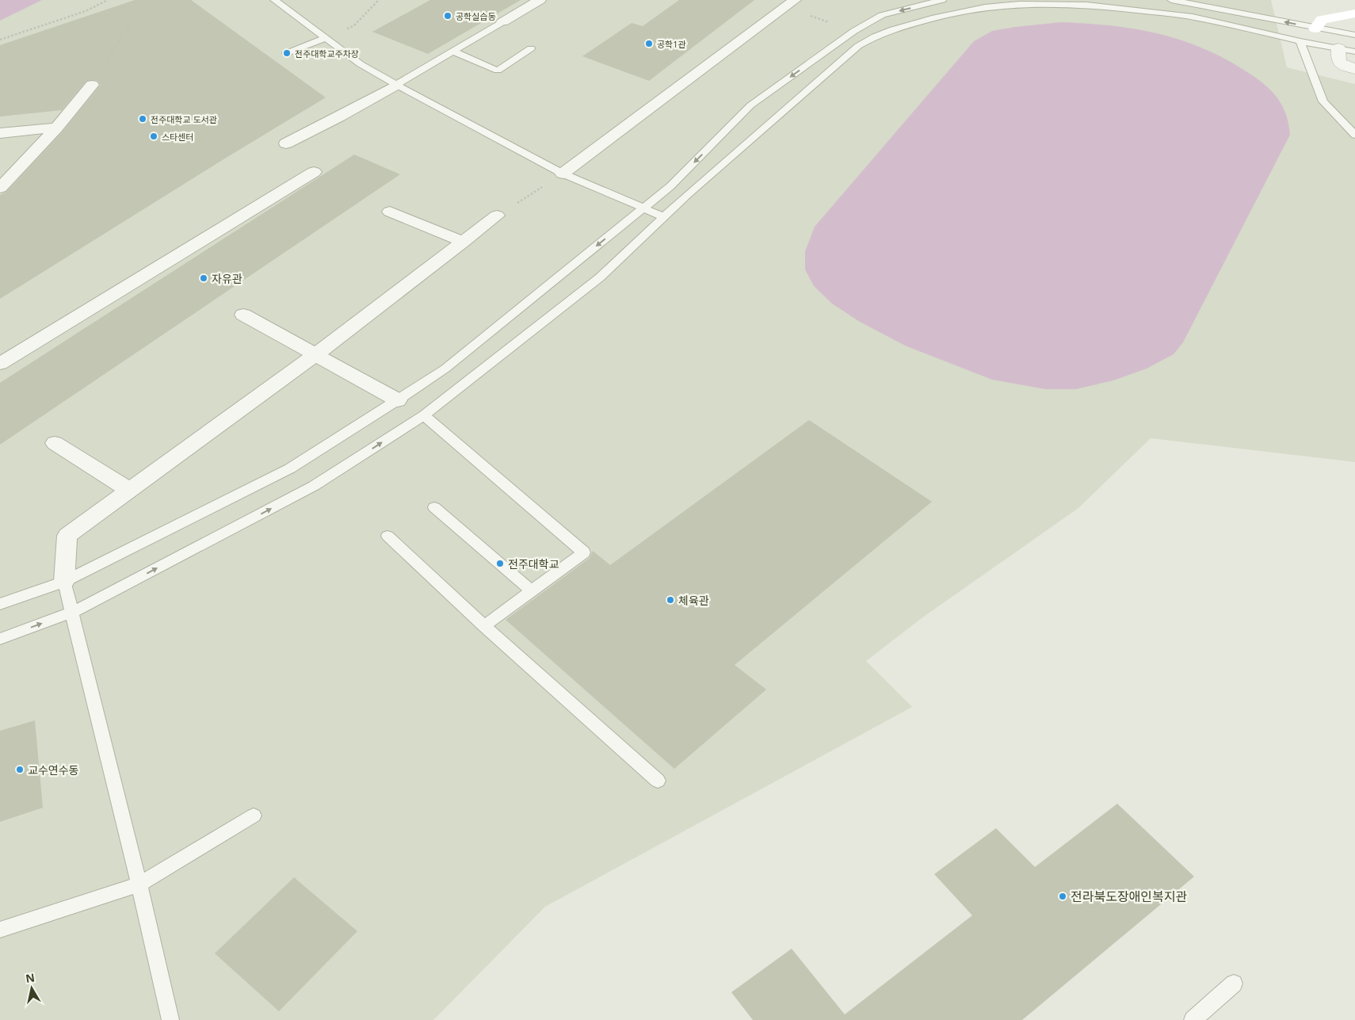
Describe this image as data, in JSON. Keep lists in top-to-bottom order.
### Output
{
  "places": [
    "공학실습동",
    "공학1관",
    "전주대학교주차장",
    "전주대학교 도서관",
    "스타센터",
    "자유관",
    "전주대학교",
    "체육관",
    "교수연수동",
    "전라북도장애인복지관"
  ],
  "north": "top"
}
